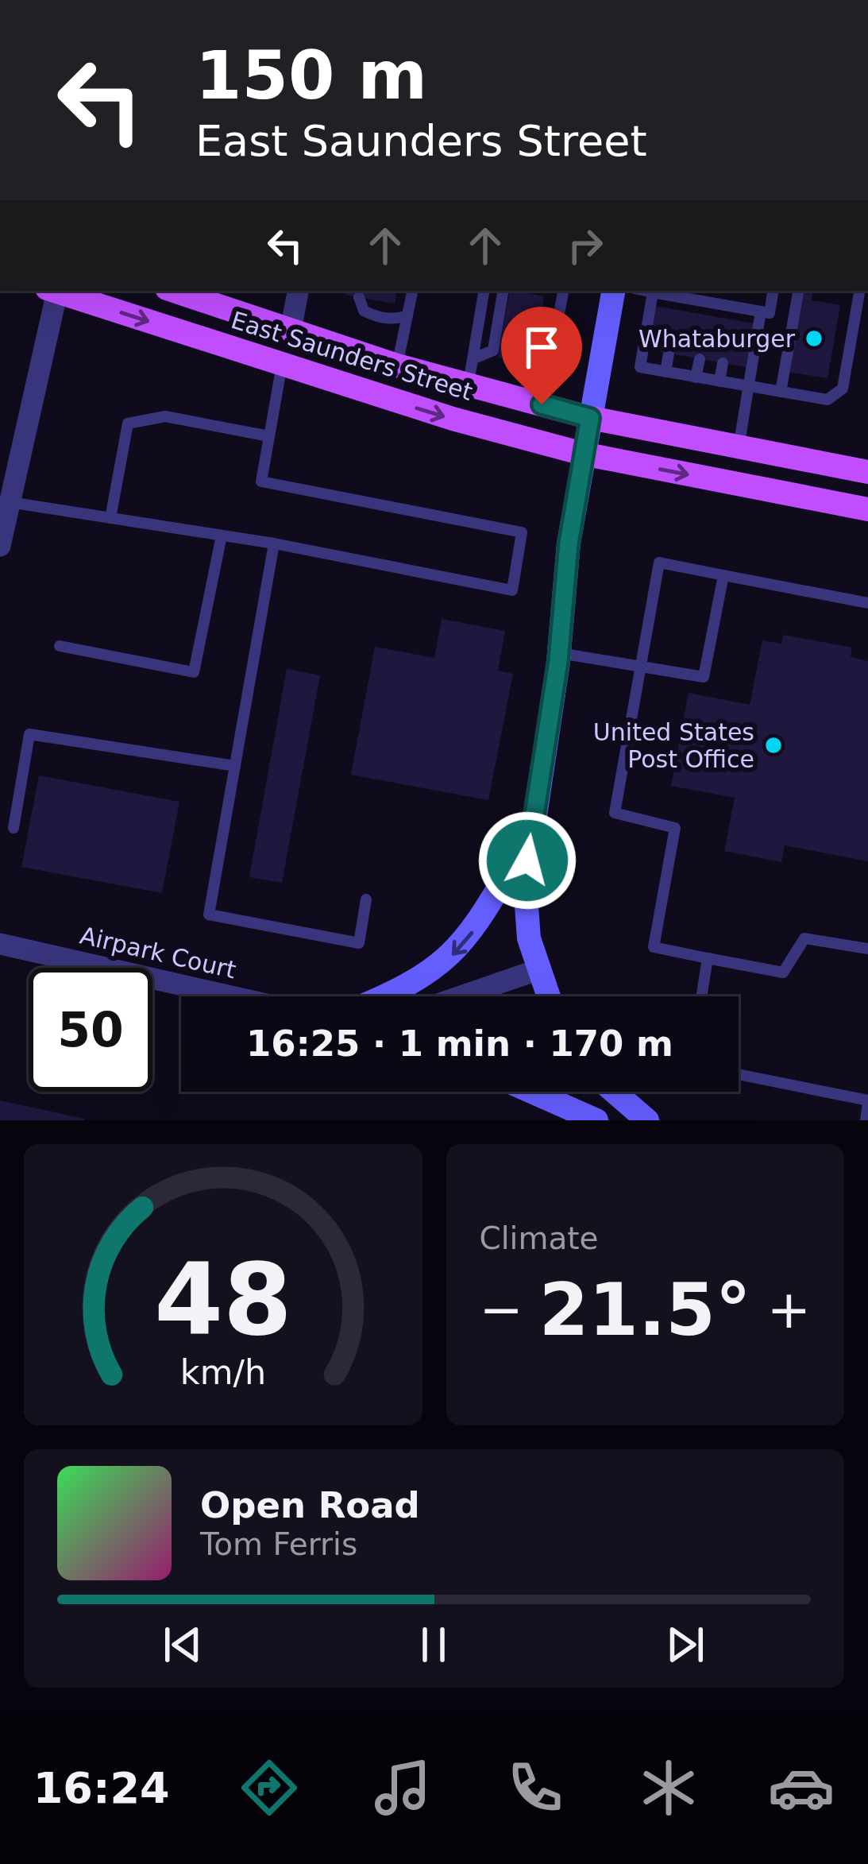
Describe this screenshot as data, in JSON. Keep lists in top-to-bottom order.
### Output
{
  "streets": {
    "main road": ["East Saunders Street"],
    "street": ["Airpark Court"]
  },
  "places": ["Whataburger", "United States Post Office"],
  "page": {
    "turn": ["150 m", "East Saunders Street"],
    "limit": "50",
    "trip": "16:25 · 1 min · 170 m",
    "tile": "Climate",
    "heat": ["−", "21.5°", "+"],
    "song": ["Open Road", "Tom Ferris"],
    "tabs": "16:24",
    "gauge": ["48", "km/h"]
  }
}
